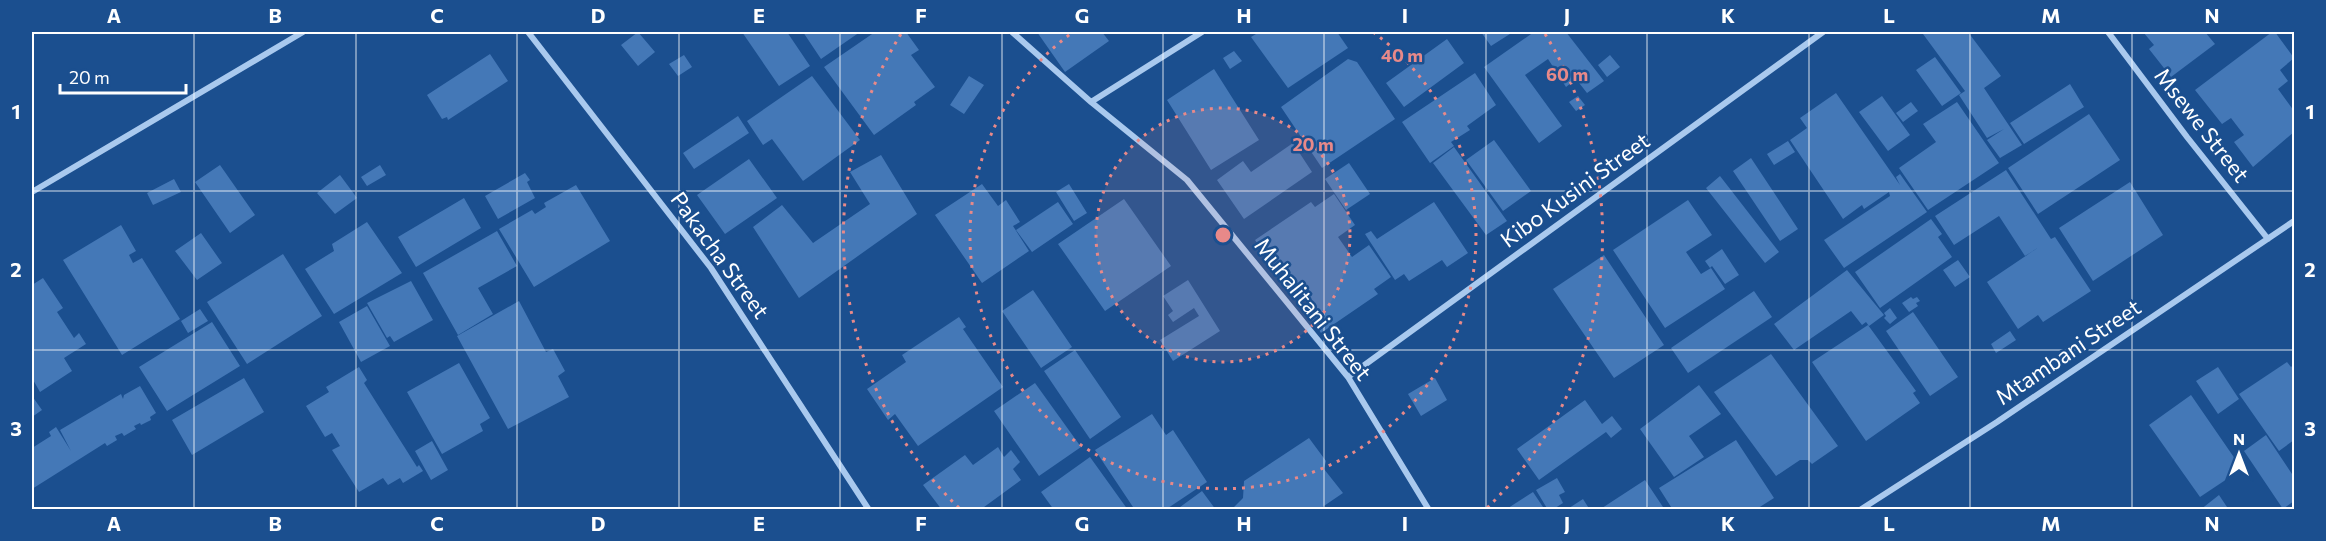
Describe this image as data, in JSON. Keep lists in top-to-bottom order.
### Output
{
  "streets": {
    "street": [
      "Msewe Street",
      "Kibo Kusini Street",
      "Pakacha Street",
      "Muhalitani Street",
      "Mtambani Street"
    ]
  },
  "crossings": [
    ["Msewe Street", "Mtambani Street"],
    ["Kibo Kusini Street", "Muhalitani Street"]
  ],
  "scale_bar": "20 m",
  "north": "top",
  "grid": {
    "columns": [
      "A",
      "B",
      "C",
      "D",
      "E",
      "F",
      "G",
      "H",
      "I",
      "J",
      "K",
      "L",
      "M",
      "N"
    ],
    "rows": ["1", "2", "3"]
  },
  "rings": ["40 m", "60 m", "20 m"]
}
